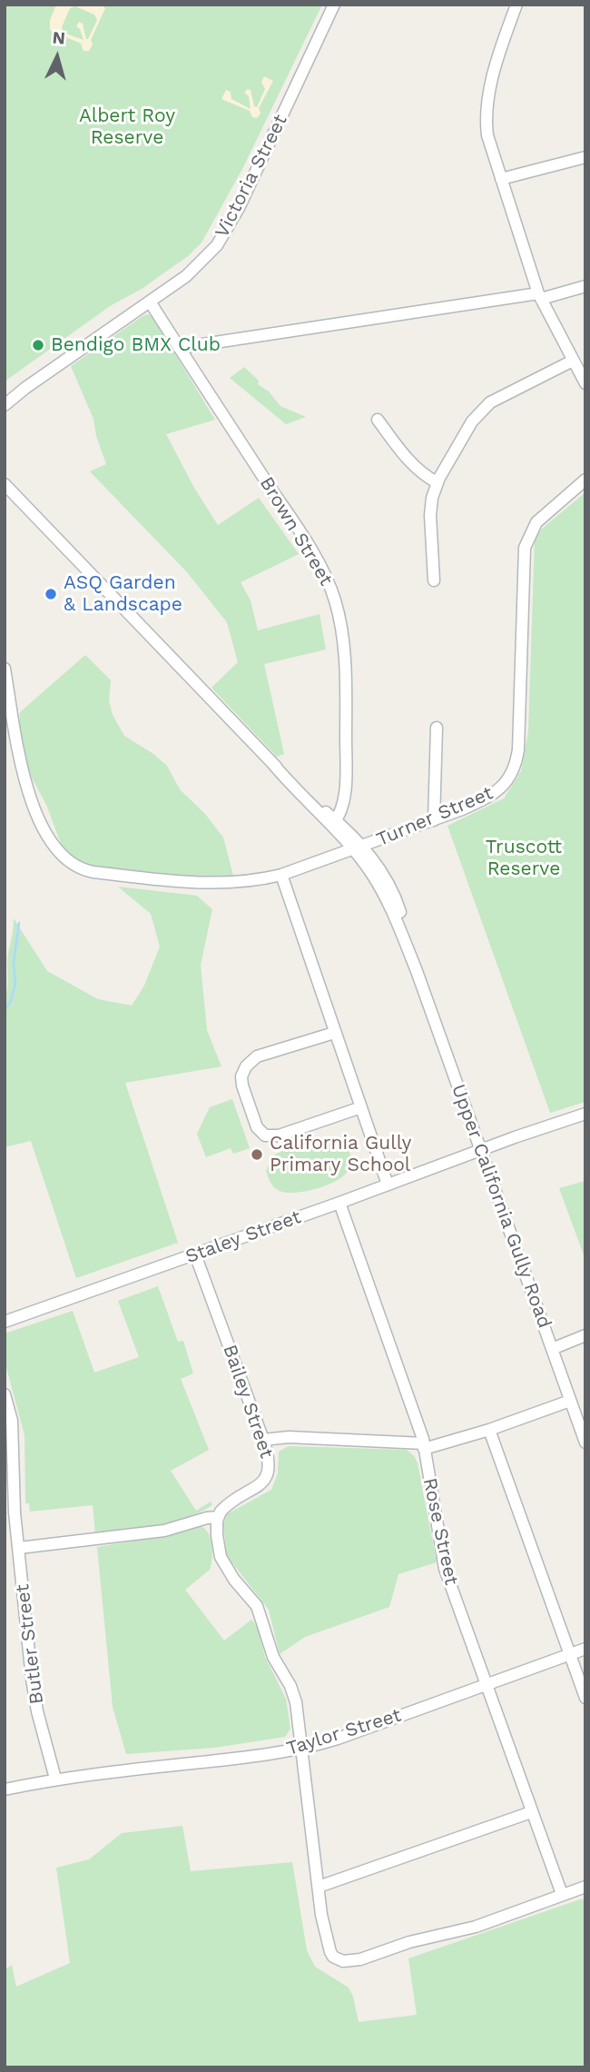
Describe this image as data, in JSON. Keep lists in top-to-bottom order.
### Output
{
  "streets": {
    "street": [
      "Victoria Street",
      "Brown Street",
      "Turner Street",
      "Upper California Gully Road",
      "Staley Street",
      "Bailey Street",
      "Rose Street",
      "Butler Street",
      "Taylor Street"
    ]
  },
  "crossings": [
    ["Victoria Street", "Brown Street"],
    ["Brown Street", "Upper California Gully Road"],
    ["Turner Street", "Upper California Gully Road"],
    ["Upper California Gully Road", "Staley Street"],
    ["Staley Street", "Bailey Street"],
    ["Staley Street", "Rose Street"],
    ["Rose Street", "Taylor Street"],
    ["Butler Street", "Taylor Street"]
  ],
  "parks": ["Albert Roy Reserve", "Truscott Reserve"],
  "places": ["Bendigo BMX Club", "ASQ Garden & Landscape", "California Gully Primary School"],
  "north": "top"
}
